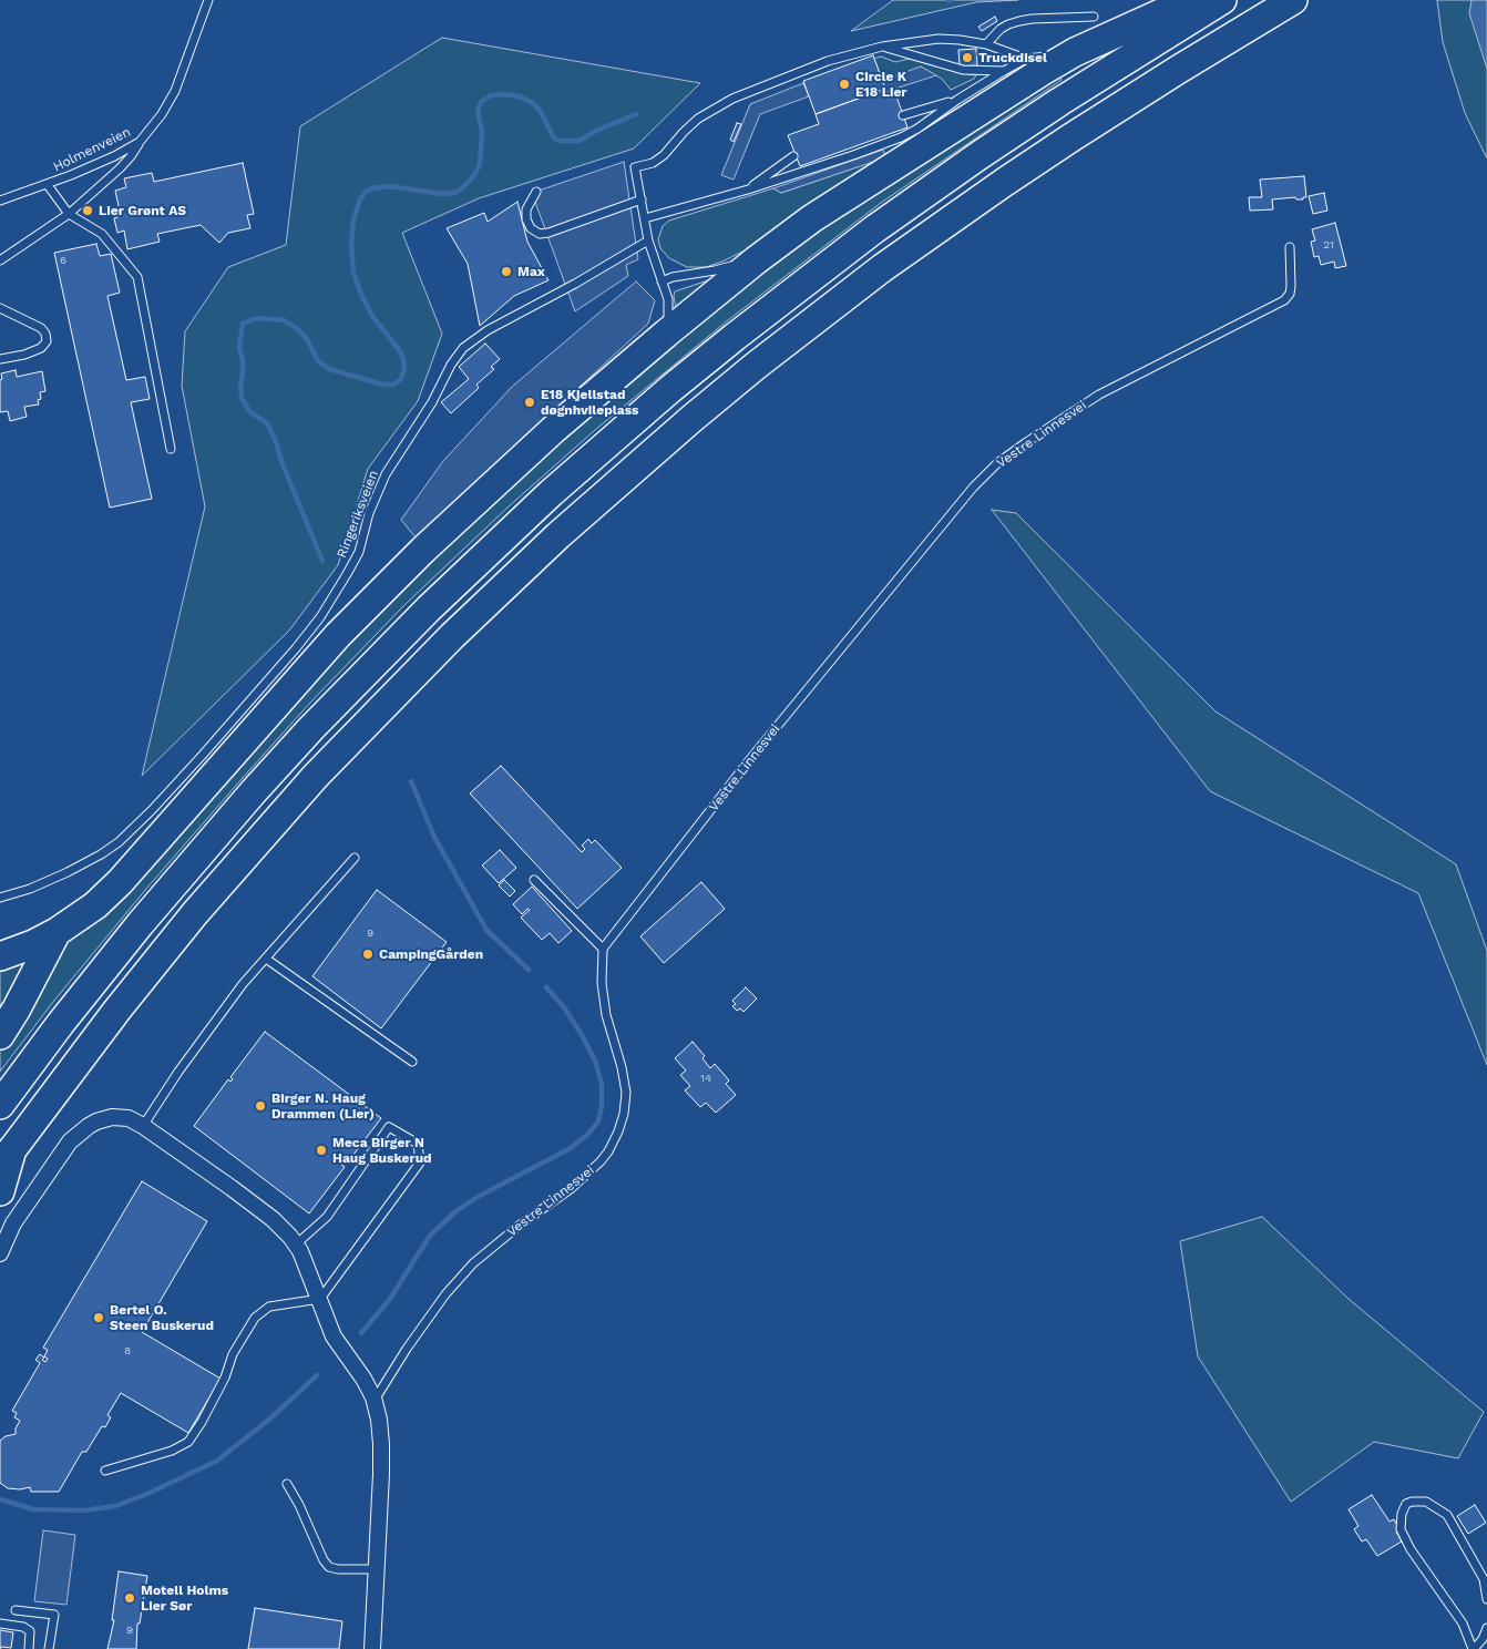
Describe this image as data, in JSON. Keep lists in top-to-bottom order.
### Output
{
  "streets": {
    "lane": ["Holmenveien", "Vestre Linnesvei", "Ringeriksveien"]
  },
  "places": [
    "Truckdisel",
    "Circle K E18 Lier",
    "Lier Grønt AS",
    "Max",
    "E18 Kjellstad døgnhvileplass",
    "CampingGården",
    "Birger N. Haug Drammen (Lier)",
    "Meca Birger N Haug Buskerud",
    "Bertel O. Steen Buskerud",
    "Motell Holms Lier Sør"
  ],
  "house_numbers": [
    "21",
    "6",
    "9",
    "14",
    "8",
    "9"
  ]
}
